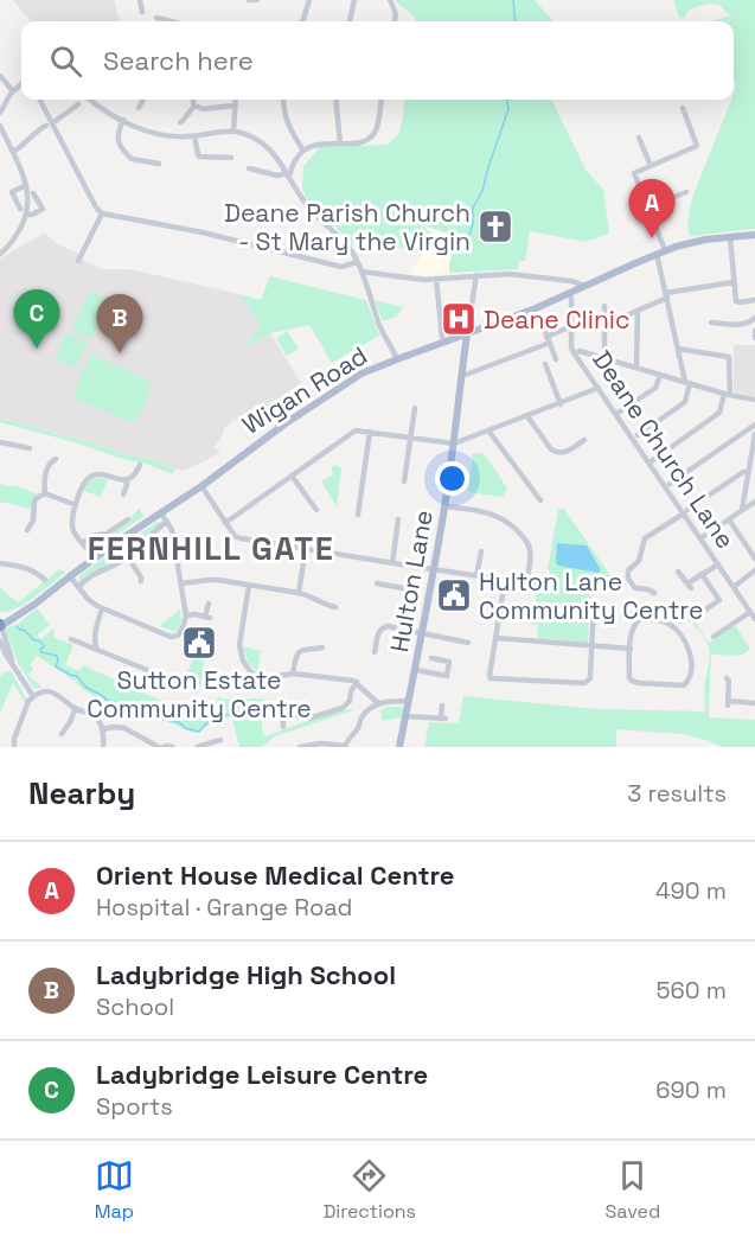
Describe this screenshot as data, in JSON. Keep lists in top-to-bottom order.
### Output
{
  "streets": {
    "main road": ["Wigan Road", "Hulton Lane"],
    "street": ["Deane Church Lane"]
  },
  "crossings": [
    ["Wigan Road", "Deane Church Lane"],
    ["Wigan Road", "Hulton Lane"]
  ],
  "districts": ["FERNHILL GATE"],
  "places": {
    "church": ["Deane Parish Church - St Mary the Virgin"],
    "hospital": ["Deane Clinic"],
    "public building": ["Hulton Lane Community Centre", "Sutton Estate Community Centre"]
  },
  "page": {
    "search": "Search here",
    "pins": ["A", "C", "B"],
    "heading": ["Nearby", "3 results"],
    "list": [
      {
        "mark": "A",
        "name": "Orient House Medical Centre",
        "note": "Hospital · Grange Road",
        "value": "490 m"
      },
      {
        "mark": "B",
        "name": "Ladybridge High School",
        "note": "School",
        "value": "560 m"
      },
      {
        "mark": "C",
        "name": "Ladybridge Leisure Centre",
        "note": "Sports",
        "value": "690 m"
      }
    ],
    "nav": ["Map", "Directions", "Saved"]
  }
}
